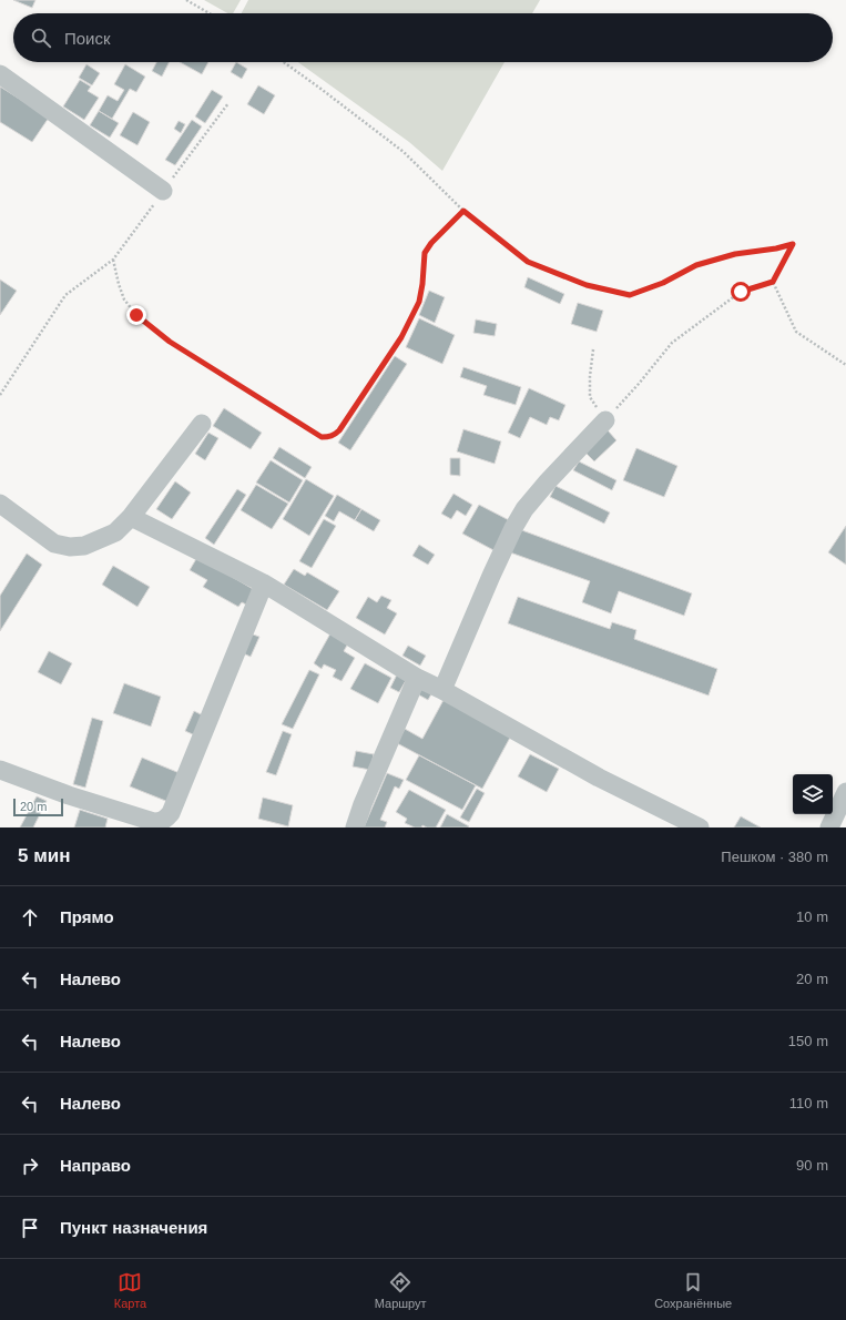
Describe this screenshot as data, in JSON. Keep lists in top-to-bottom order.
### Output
{
  "scale_bar": "20 m",
  "page": {
    "search": "Поиск",
    "scale": "20 m",
    "heading": ["5 мин", "Пешком · 380 m"],
    "list": [
      ["Прямо", "10 m"],
      ["Налево", "20 m"],
      ["Налево", "150 m"],
      ["Налево", "110 m"],
      ["Направо", "90 m"],
      "Пункт назначения"
    ],
    "nav": ["Карта", "Маршрут", "Сохранённые"]
  }
}
